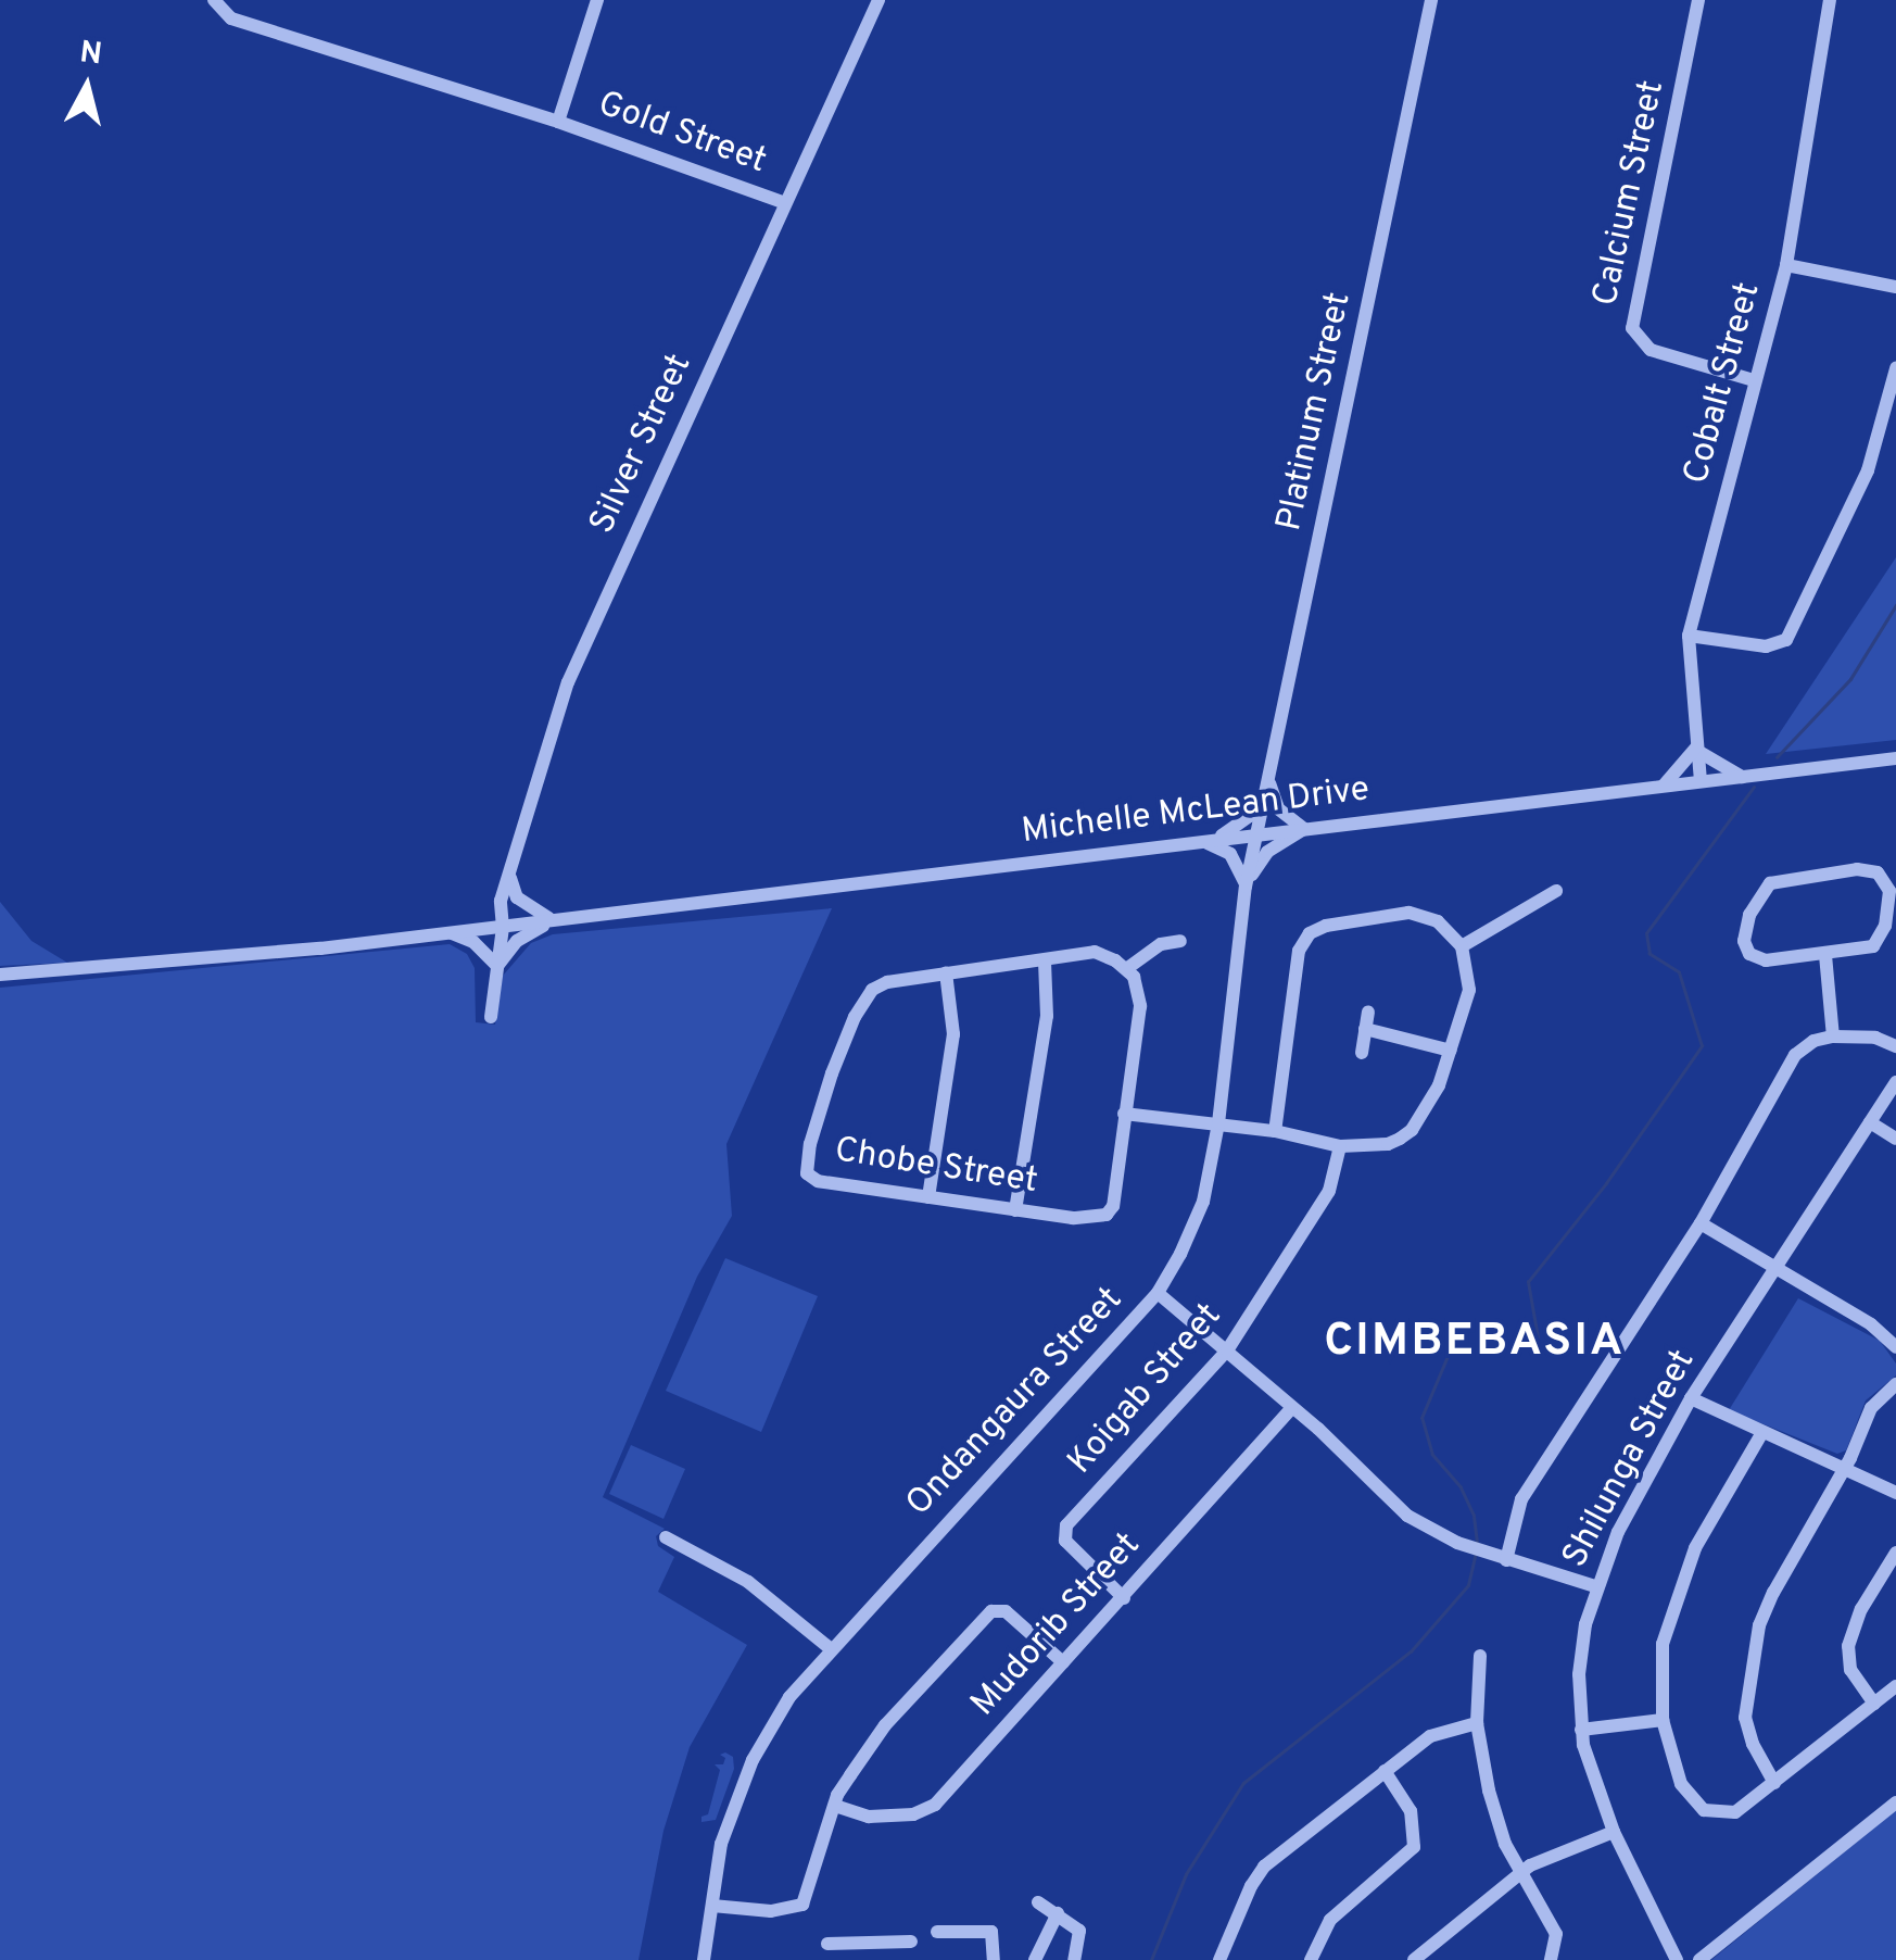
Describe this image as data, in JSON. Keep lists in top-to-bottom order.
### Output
{
  "streets": {
    "street": [
      "Gold Street",
      "Calcium Street",
      "Cobalt Street",
      "Platinum Street",
      "Silver Street",
      "Michelle McLean Drive",
      "Chobe Street",
      "Koigab Street",
      "Ondangaura Street",
      "Shilunga Street",
      "Mudorib Street"
    ]
  },
  "crossings": [
    ["Gold Street", "Silver Street"],
    ["Calcium Street", "Cobalt Street"],
    ["Cobalt Street", "Michelle McLean Drive"],
    ["Platinum Street", "Michelle McLean Drive"],
    ["Platinum Street", "Ondangaura Street"],
    ["Silver Street", "Michelle McLean Drive"],
    ["Michelle McLean Drive", "Ondangaura Street"],
    ["Koigab Street", "Mudorib Street"]
  ],
  "districts": ["CIMBEBASIA"],
  "north": "top"
}
